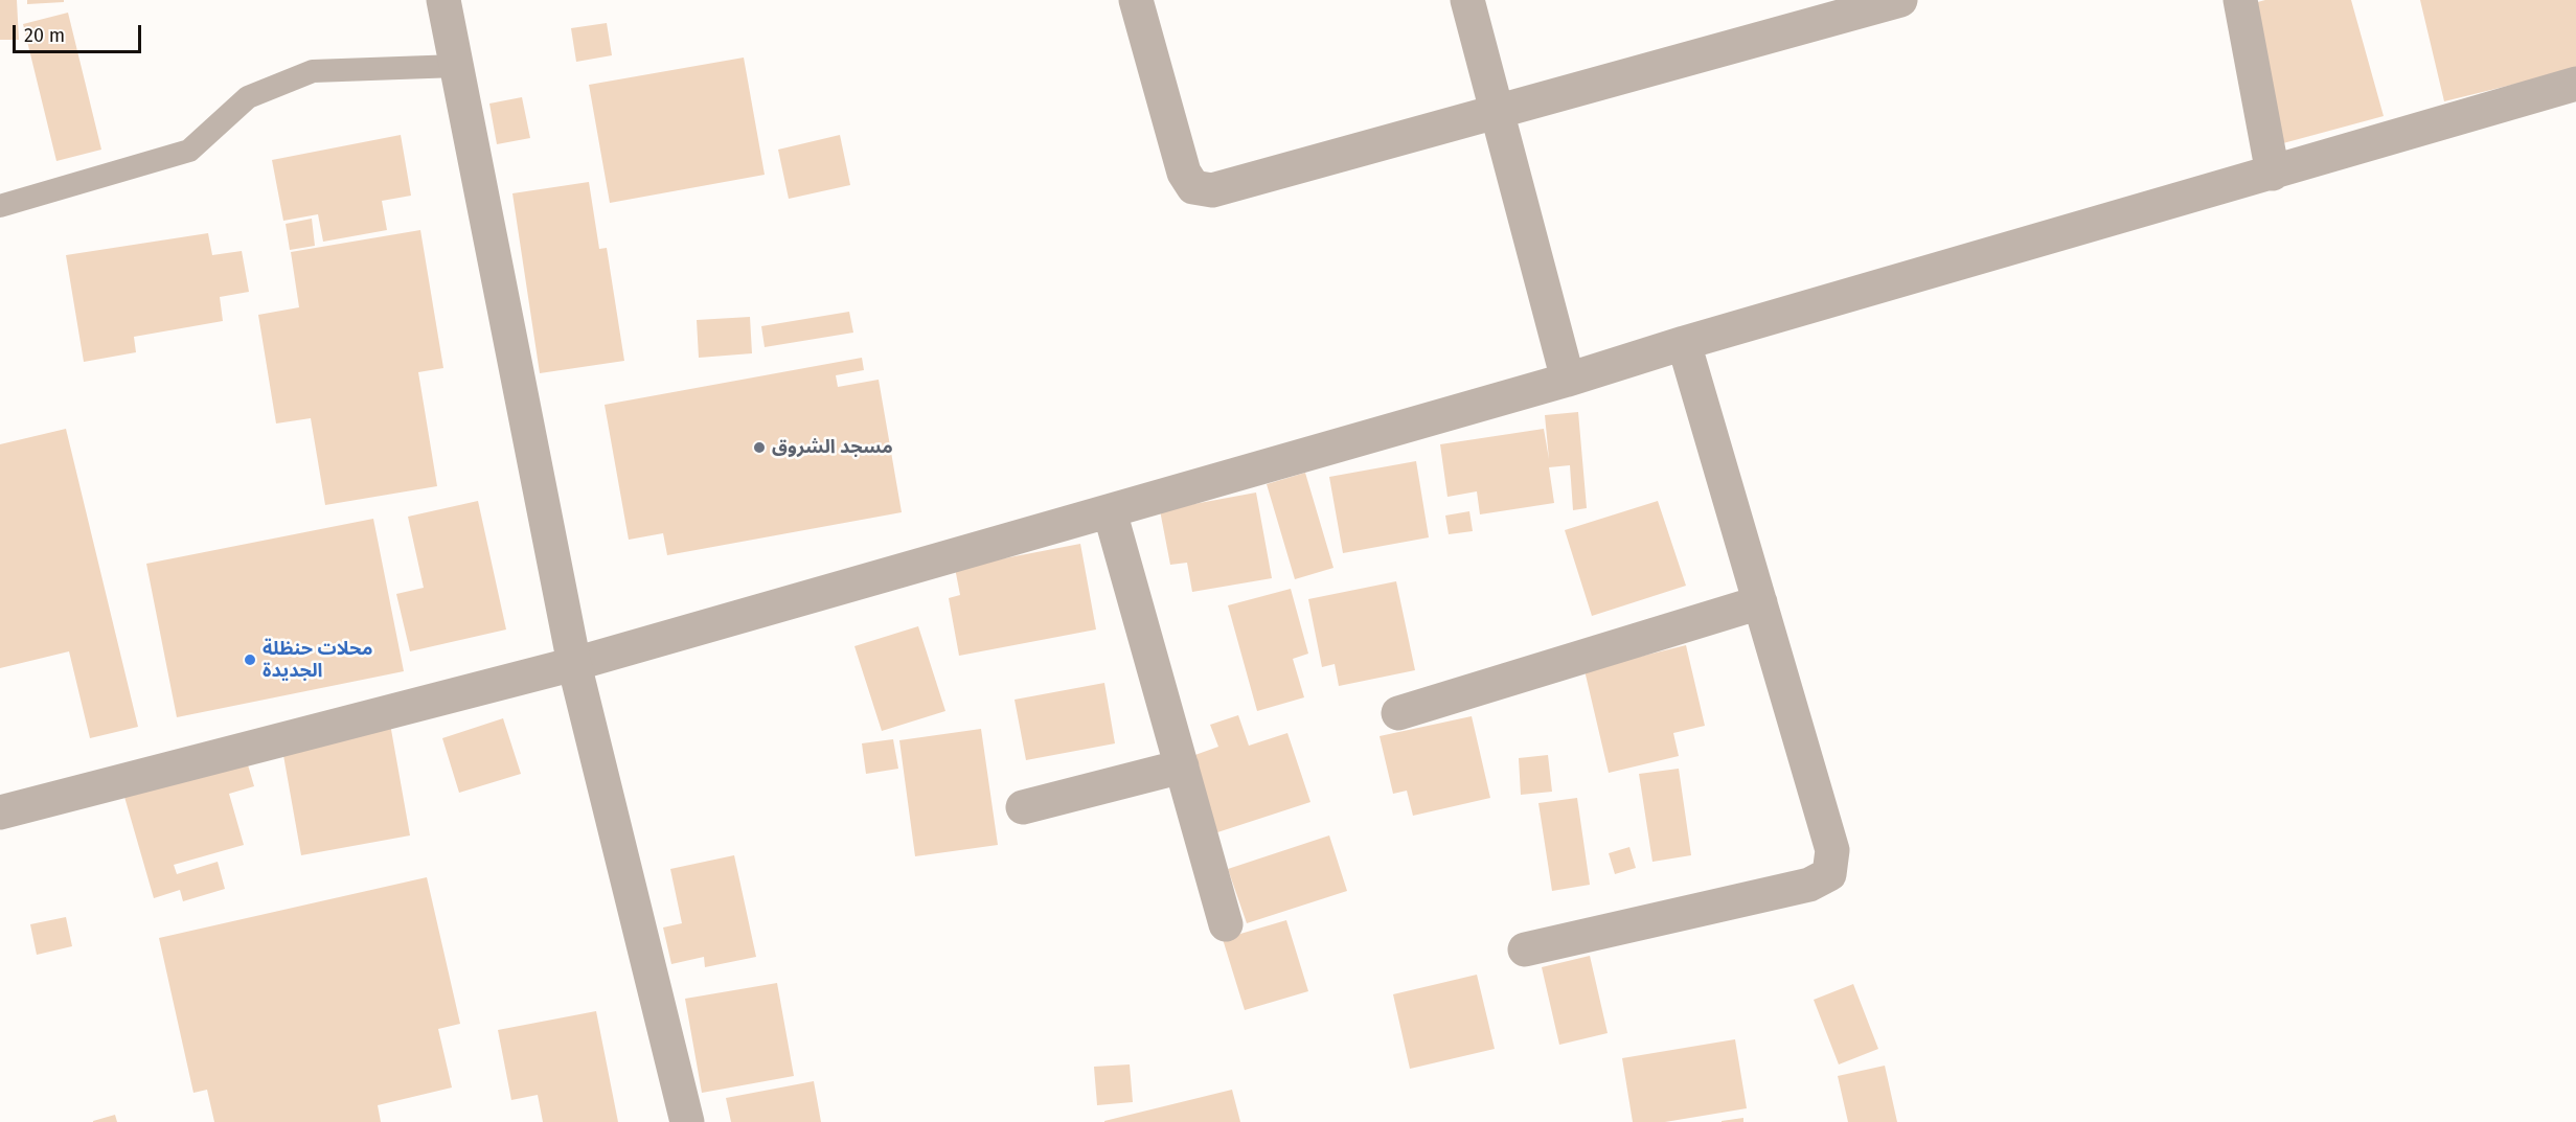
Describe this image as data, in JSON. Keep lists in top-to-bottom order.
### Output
{
  "places": ["مسجد الشروق", "محلات حنظلة الجديدة"],
  "scale_bar": "20 m"
}
